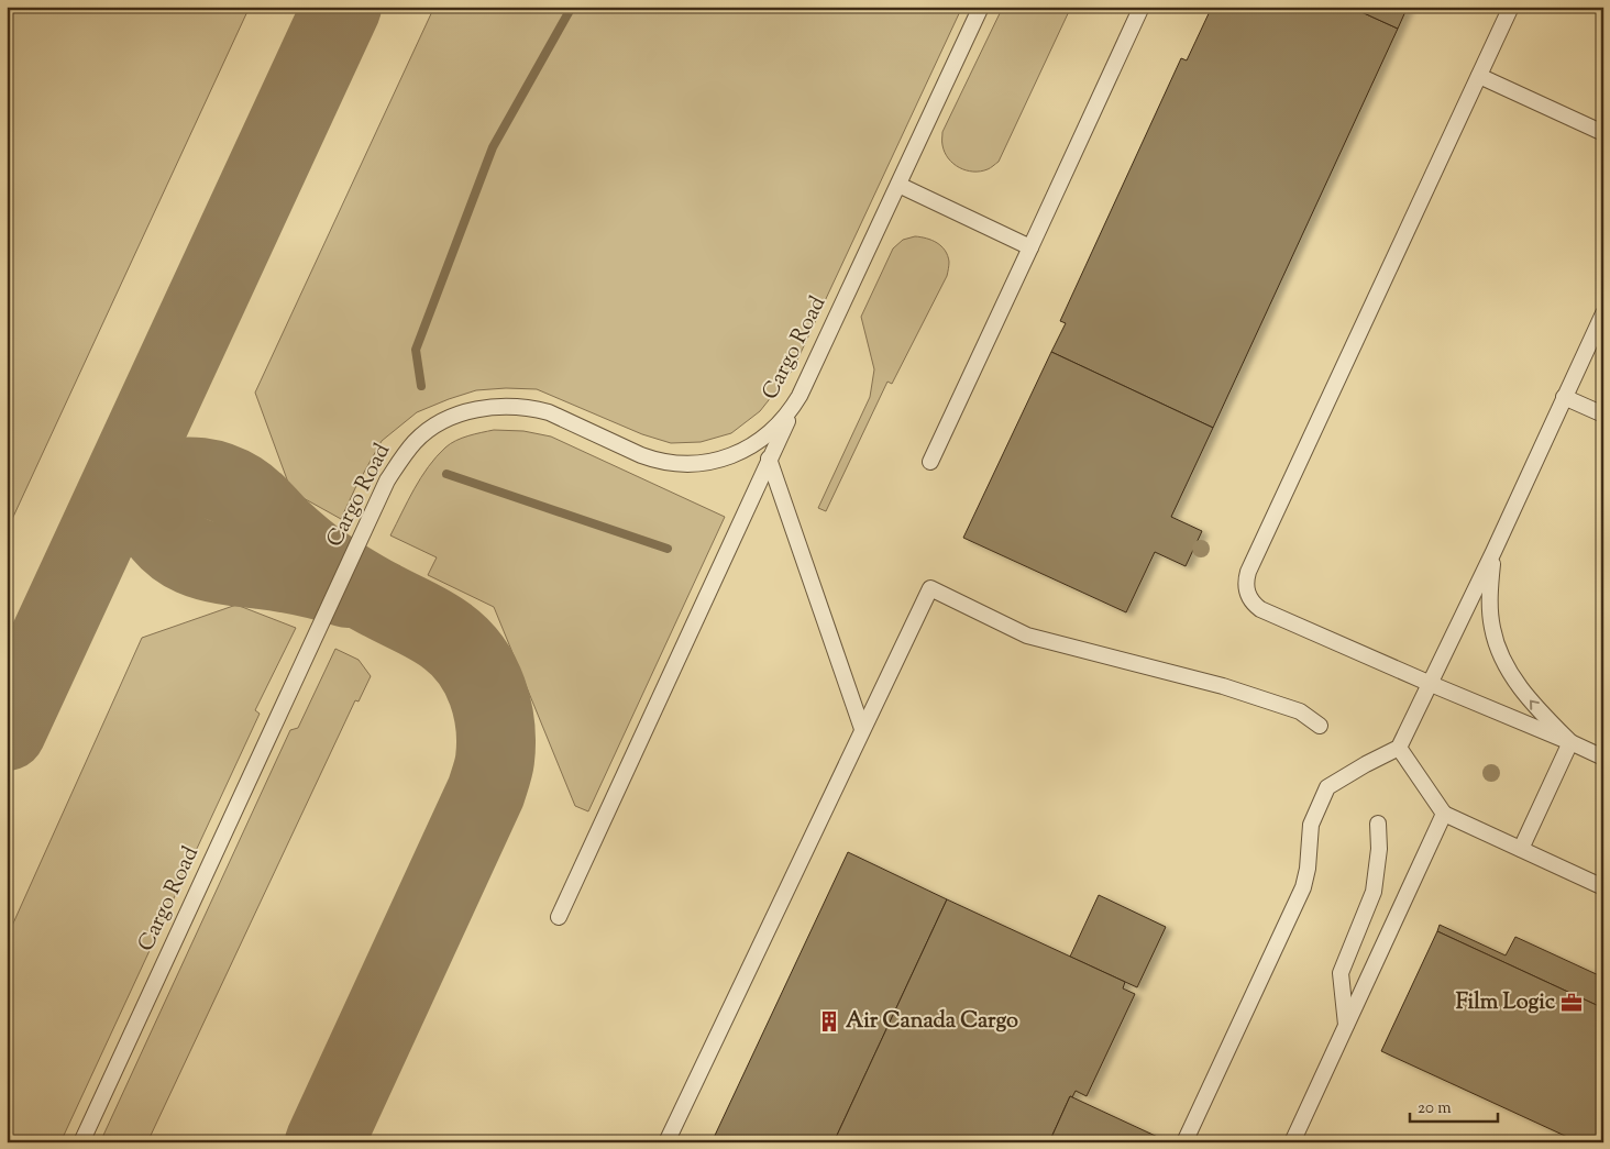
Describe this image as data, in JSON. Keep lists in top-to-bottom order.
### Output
{
  "streets": {
    "lane": ["Cargo Road"]
  },
  "places": {
    "office": ["Film Logic"],
    "building": ["Air Canada Cargo"]
  },
  "scale_bar": "20 m"
}
